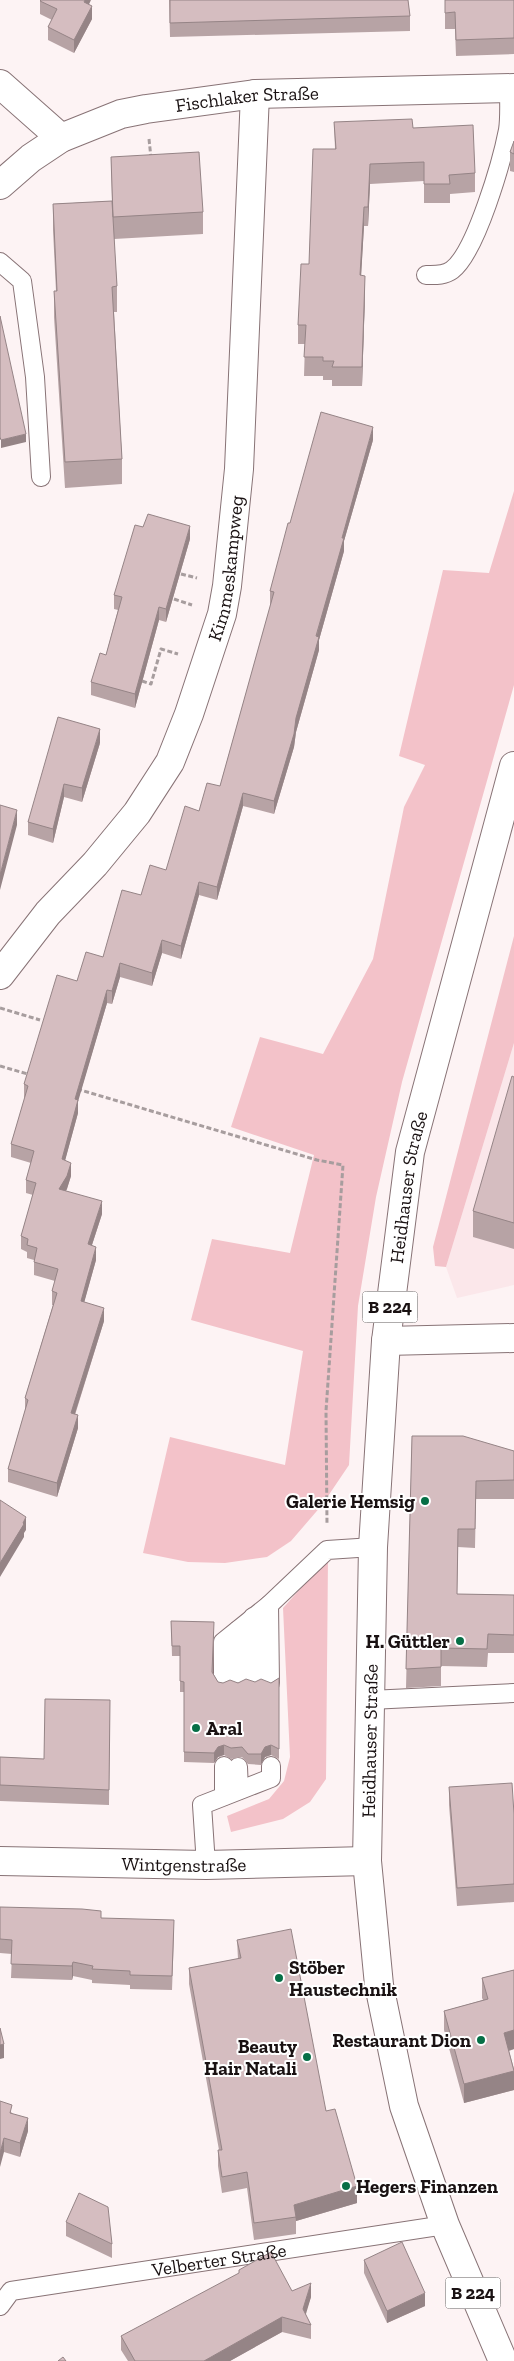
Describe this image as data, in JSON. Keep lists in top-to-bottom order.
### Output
{
  "streets": {
    "street": [
      "Fischlaker Straße",
      "Kimmeskampweg",
      "Heidhauser Straße",
      "B 224",
      "Wintgenstraße"
    ],
    "lane": ["Velberter Straße"]
  },
  "crossings": [
    ["Fischlaker Straße", "Kimmeskampweg"],
    ["Heidhauser Straße", "B 224"],
    ["Heidhauser Straße", "Wintgenstraße"],
    ["B 224", "Wintgenstraße"],
    ["B 224", "Velberter Straße"]
  ],
  "places": [
    "Galerie Hemsig",
    "H. Güttler",
    "Aral",
    "Stöber Haustechnik",
    "Restaurant Dion",
    "Beauty Hair Natali",
    "Hegers Finanzen"
  ]
}
